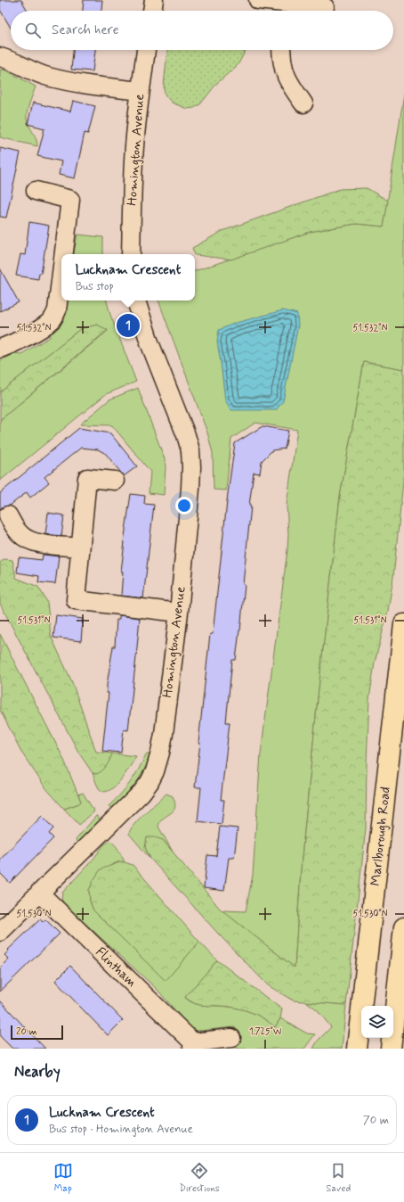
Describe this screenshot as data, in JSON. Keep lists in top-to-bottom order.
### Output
{
  "streets": {
    "highway": ["Marlborough Road"],
    "street": ["Homington Avenue", "Flintham"]
  },
  "crossings": [
    ["Homington Avenue", "Flintham"]
  ],
  "scale_bar": "20 m",
  "page": {
    "search": "Search here",
    "popup": ["Lucknam Crescent", "Bus stop"],
    "pins": "1",
    "scale": "20 m",
    "heading": "Nearby",
    "list": [
      {
        "mark": "1",
        "name": "Lucknam Crescent",
        "note": "Bus stop · Homington Avenue",
        "value": "70 m"
      }
    ],
    "nav": ["Map", "Directions", "Saved"]
  },
  "coordinates": [
    "51.532°N",
    "51.531°N",
    "51.530°N",
    "1.725°W"
  ]
}
